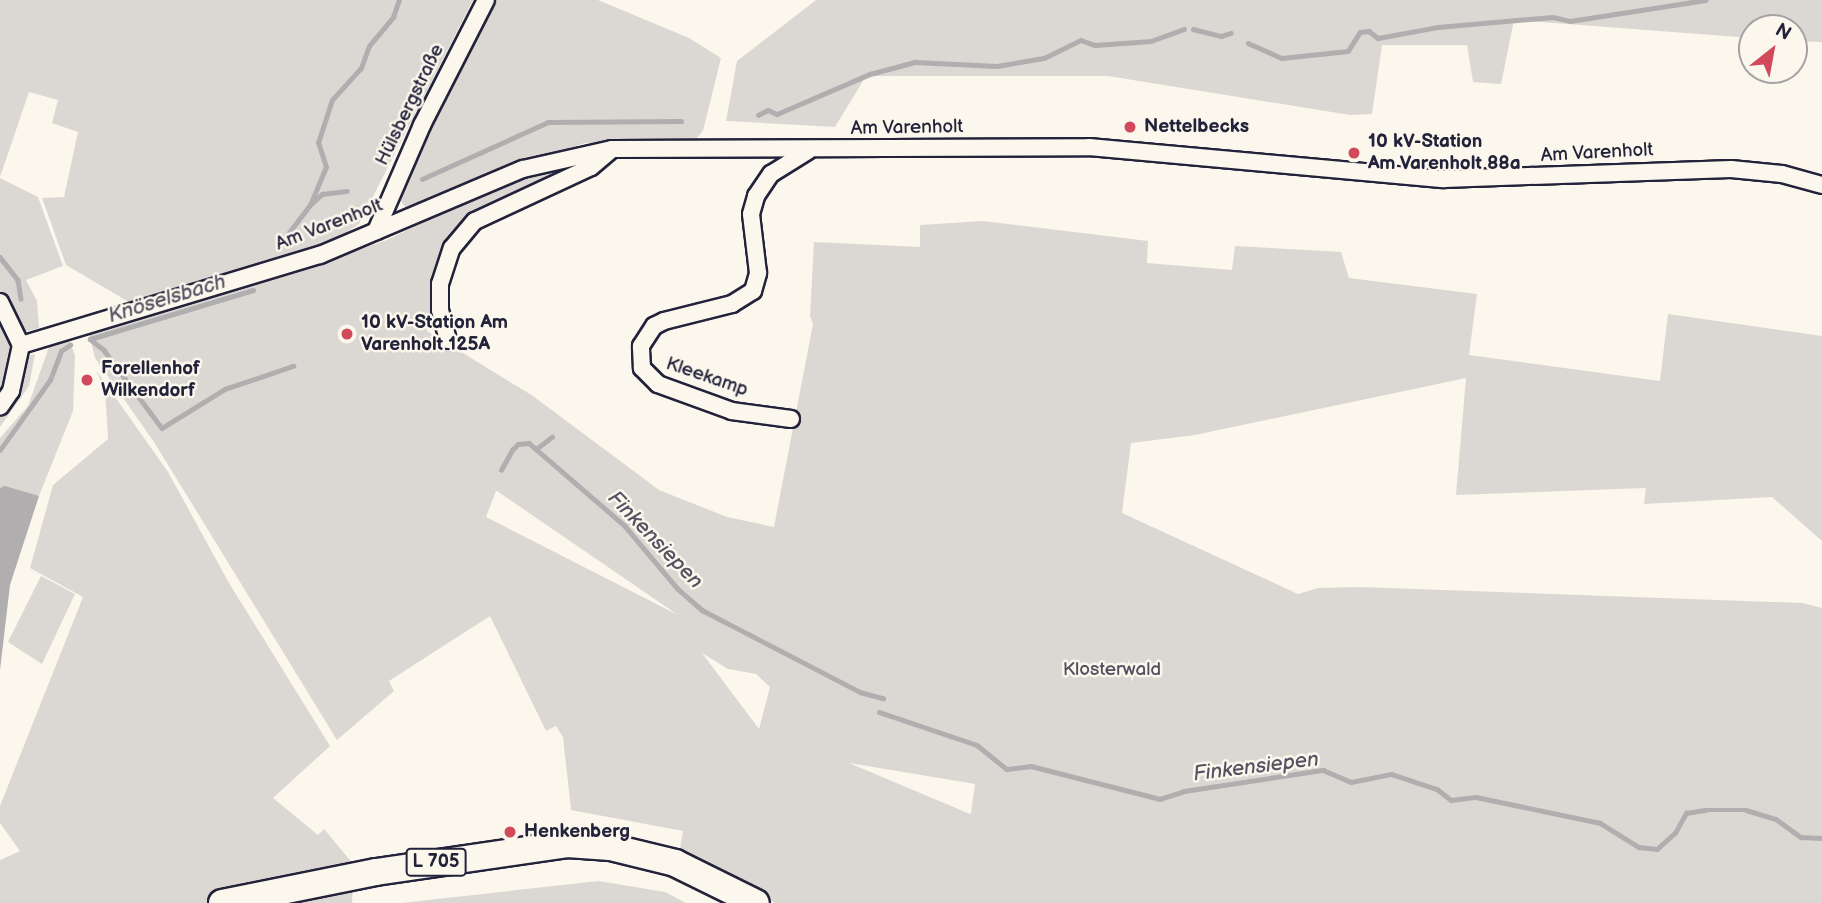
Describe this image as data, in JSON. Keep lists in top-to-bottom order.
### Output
{
  "streets": {
    "main road": ["L 705"],
    "street": ["Hülsbergstraße", "Am Varenholt", "Kleekamp"]
  },
  "crossings": [
    ["Hülsbergstraße", "Am Varenholt"],
    ["Am Varenholt", "Kleekamp"]
  ],
  "water": ["Knöselsbach", "Finkensiepen"],
  "parks": ["Klosterwald"],
  "places": [
    "Nettelbecks",
    "10 kV-Station Am Varenholt 88a",
    "10 kV-Station Am Varenholt 125A",
    "Forellenhof Wilkendorf",
    "Henkenberg"
  ],
  "north": "top right"
}
